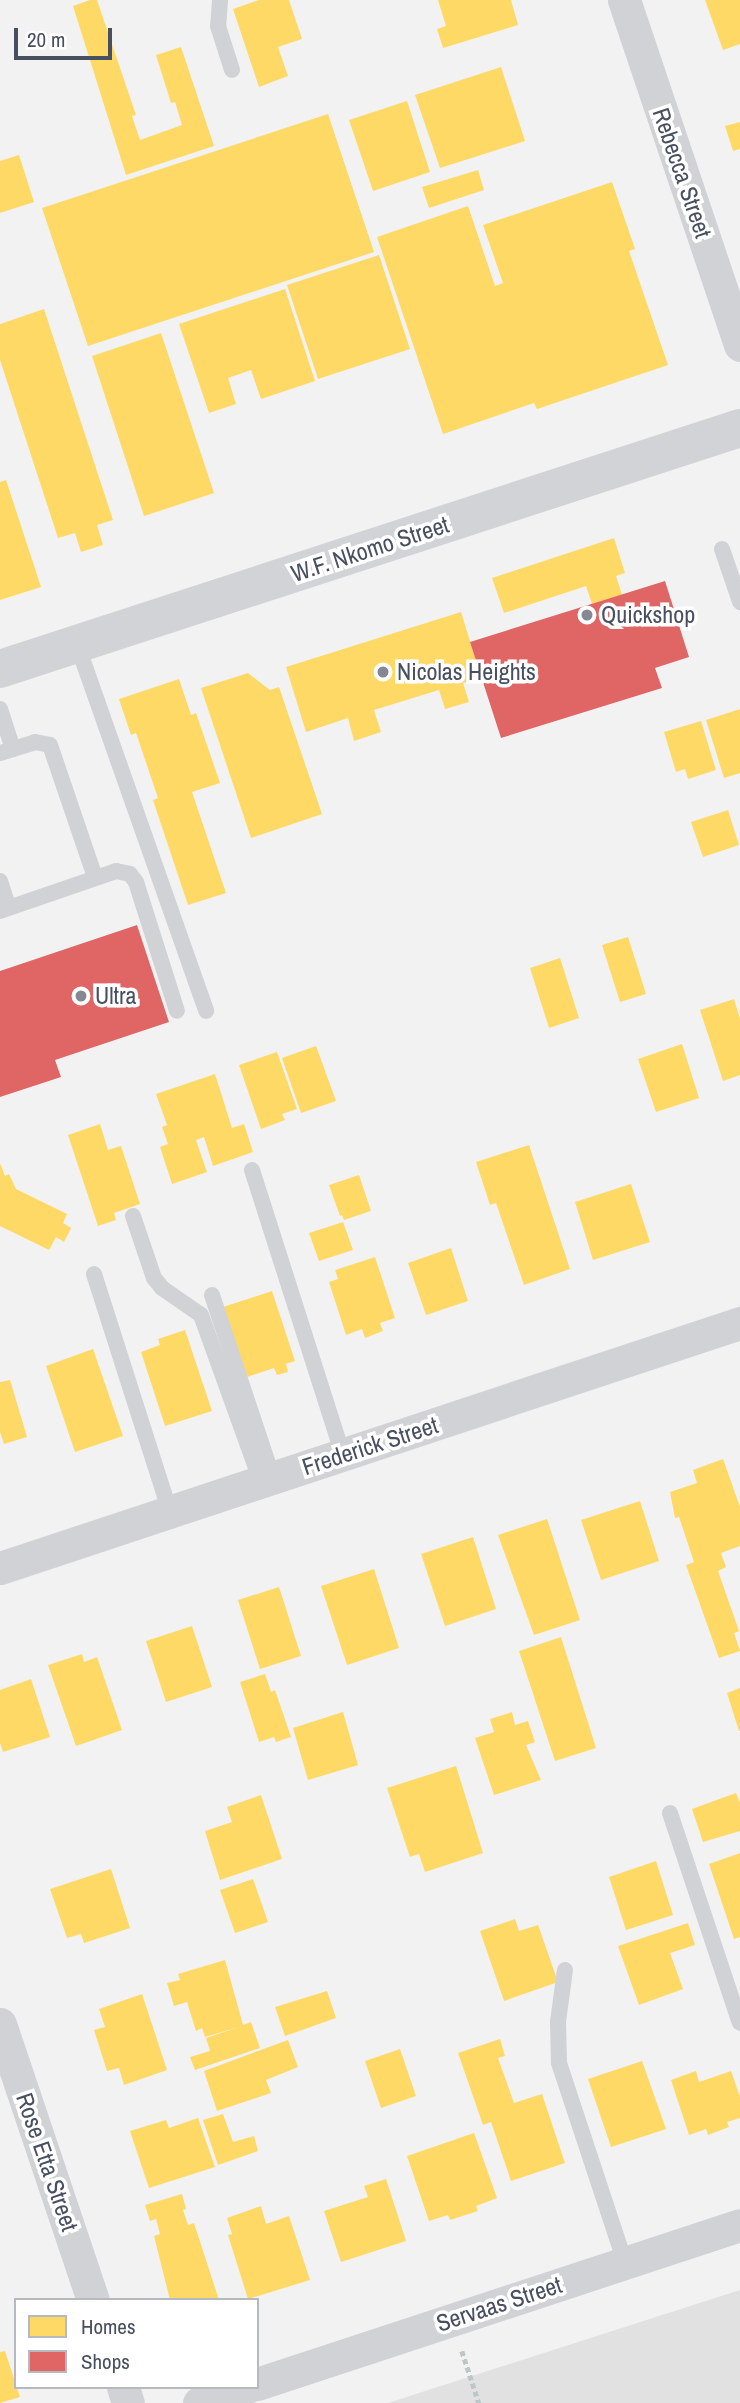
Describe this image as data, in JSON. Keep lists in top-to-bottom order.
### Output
{
  "streets": {
    "main road": ["W.F. Nkomo Street"],
    "street": [
      "Rebecca Street",
      "Frederick Street",
      "Rose Etta Street",
      "Servaas Street"
    ]
  },
  "places": ["Quickshop", "Nicolas Heights", "Ultra"],
  "legend": ["Homes", "Shops"],
  "scale_bar": "20 m"
}
